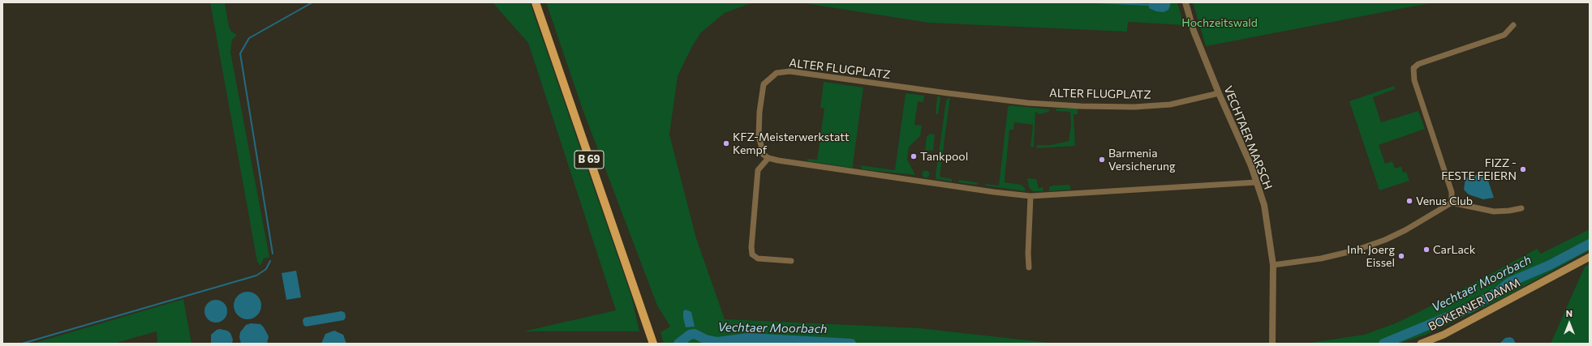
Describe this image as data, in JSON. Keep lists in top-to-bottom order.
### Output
{
  "streets": {
    "main road": ["B 69", "BOKERNER DAMM"],
    "street": ["ALTER FLUGPLATZ", "VECHTAER MARSCH"]
  },
  "crossings": [
    ["ALTER FLUGPLATZ", "VECHTAER MARSCH"]
  ],
  "water": ["Vechtaer Moorbach"],
  "parks": ["Hochzeitswald"],
  "places": [
    "KFZ-Meisterwerkstatt Kempf",
    "Tankpool",
    "Barmenia Versicherung",
    "FIZZ - FESTE FEIERN",
    "Venus Club",
    "CarLack",
    "Inh. Joerg Eissel"
  ],
  "north": "top"
}
